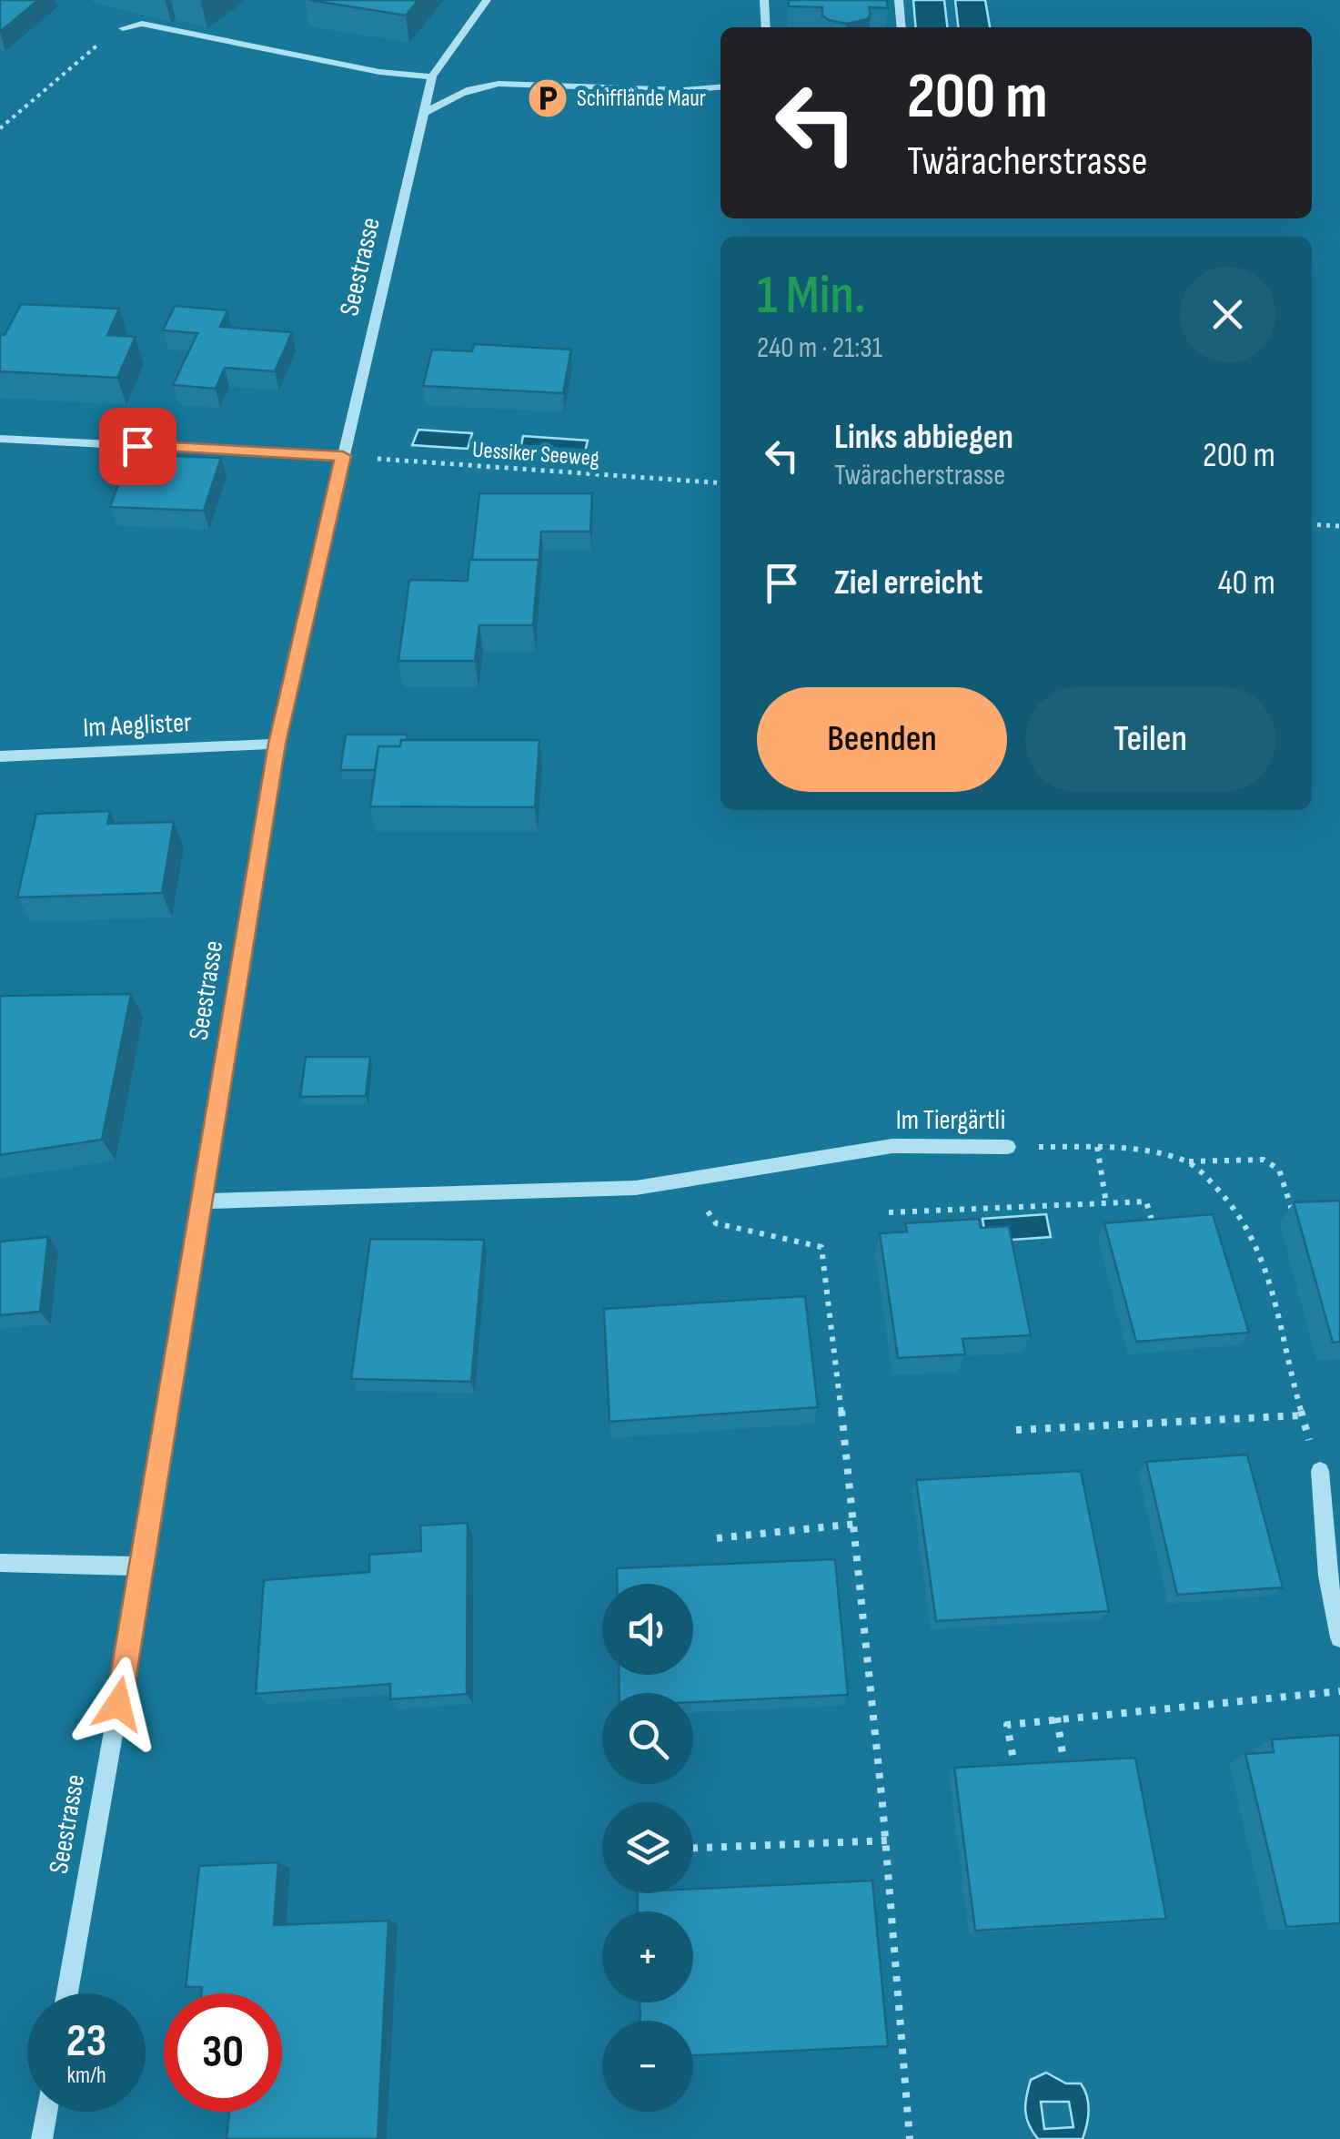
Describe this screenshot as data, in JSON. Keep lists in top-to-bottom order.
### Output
{
  "streets": {
    "street": ["Seestrasse", "Im Aeglister", "Im Tiergärtli"],
    "path": ["Uessiker Seeweg"]
  },
  "crossings": [
    ["Seestrasse", "Uessiker Seeweg"],
    ["Seestrasse", "Im Aeglister"],
    ["Seestrasse", "Im Tiergärtli"]
  ],
  "places": {
    "parking": ["Schifflände Maur"]
  },
  "page": {
    "turn": ["200 m", "Twäracherstrasse"],
    "heading": ["1 Min.", "240 m · 21:31"],
    "list": [
      {
        "name": "Links abbiegen",
        "note": "Twäracherstrasse",
        "value": "200 m"
      },
      {
        "name": "Ziel erreicht",
        "value": "40 m"
      }
    ],
    "buttons": ["Beenden", "Teilen"],
    "map_buttons": ["+", "−"],
    "speed": "23 km/h",
    "limit": "30"
  }
}
